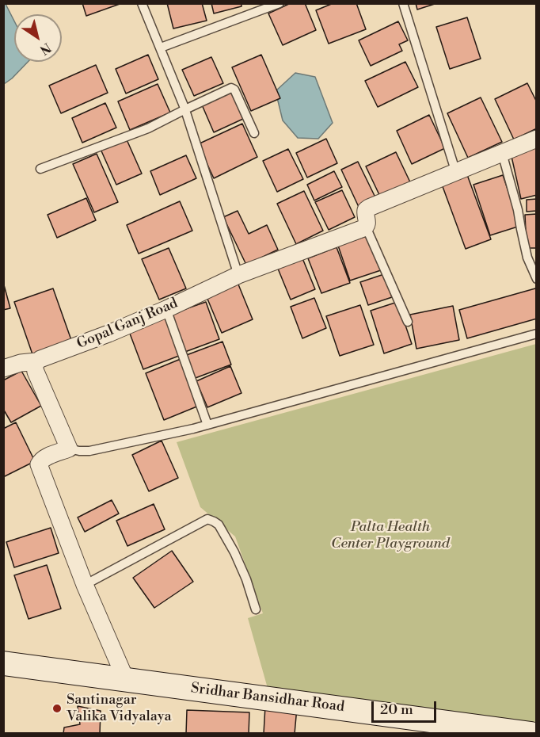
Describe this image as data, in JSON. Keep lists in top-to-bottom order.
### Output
{
  "streets": {
    "street": ["Gopal Ganj Road", "Sridhar Bansidhar Road"]
  },
  "parks": ["Palta Health Center Playground"],
  "places": ["Santinagar Valika Vidyalaya"],
  "scale_bar": "20 m",
  "north": "bottom right"
}
